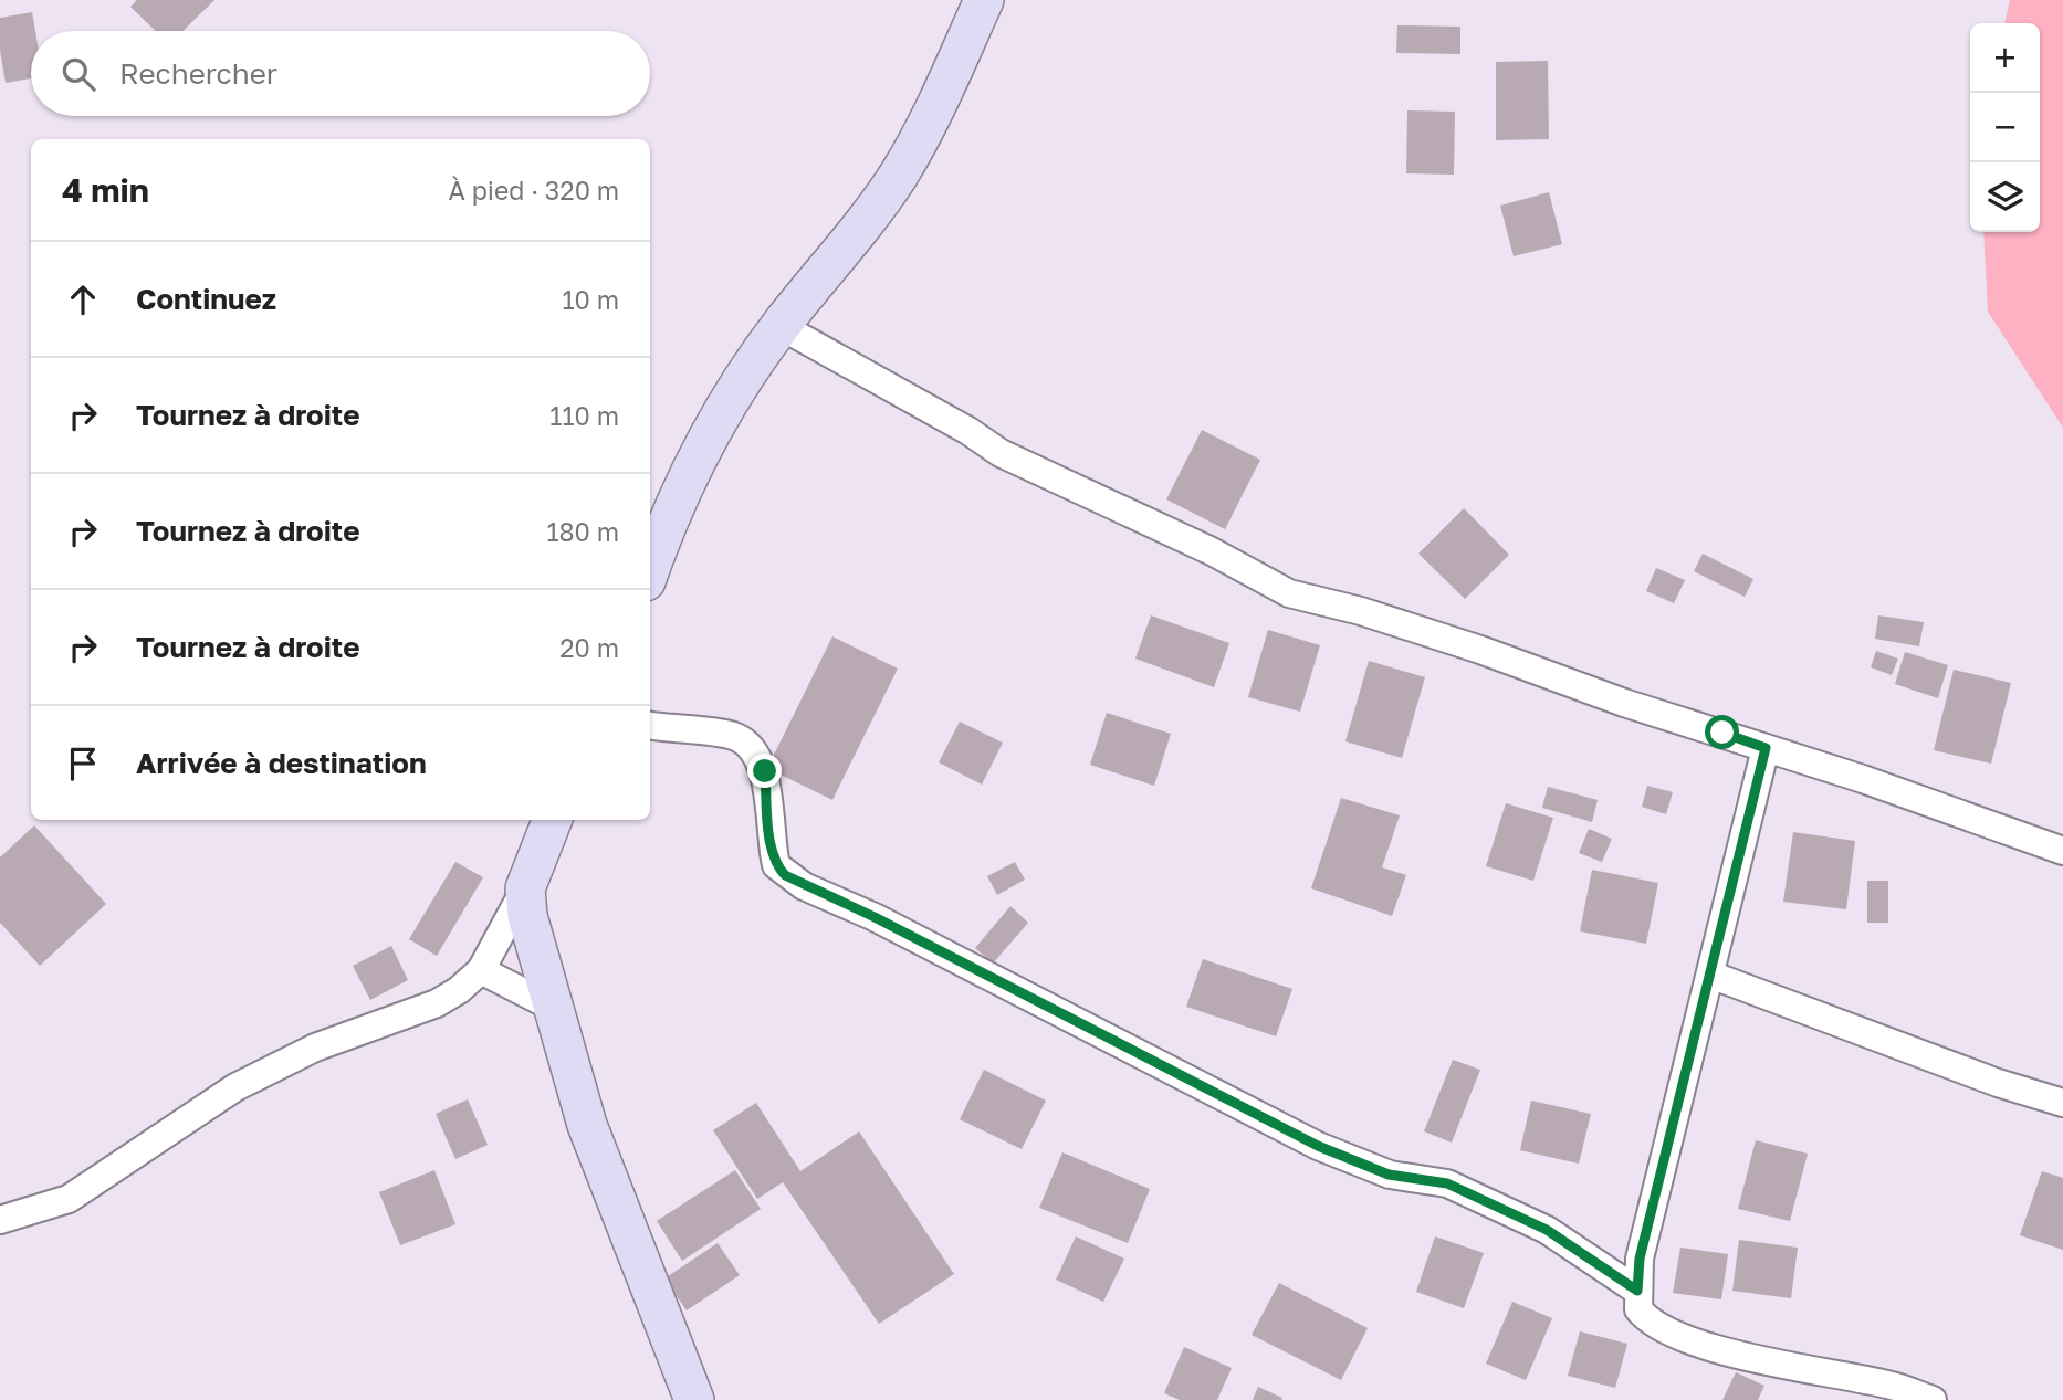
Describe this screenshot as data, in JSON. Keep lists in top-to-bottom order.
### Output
{
  "page": {
    "map_buttons": ["+", "−"],
    "search": "Rechercher",
    "heading": ["4 min", "À pied · 320 m"],
    "list": [
      ["Continuez", "10 m"],
      ["Tournez à droite", "110 m"],
      ["Tournez à droite", "180 m"],
      ["Tournez à droite", "20 m"],
      "Arrivée à destination"
    ]
  }
}
